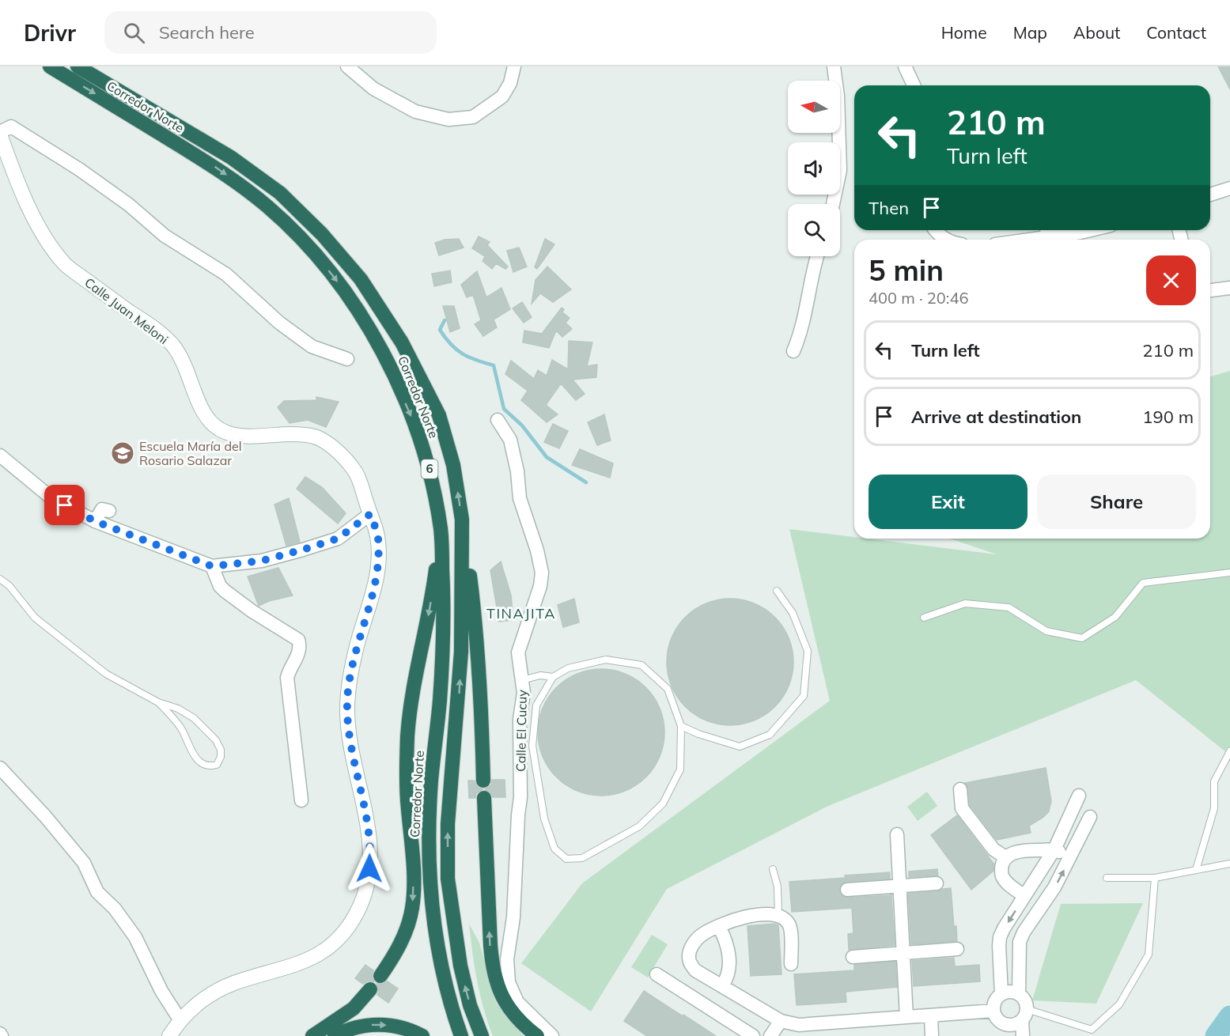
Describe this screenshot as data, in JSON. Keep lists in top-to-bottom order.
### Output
{
  "streets": {
    "highway": ["Corredor Norte", "6"],
    "main road": ["Calle Juan Meloni"],
    "street": ["Calle El Cucuy"]
  },
  "districts": ["TINAJITA"],
  "places": {
    "school or university": ["Escuela María del Rosario Salazar"]
  },
  "north": "left",
  "page": {
    "header": "Drivr",
    "search": "Search here",
    "nav": [
      "Home",
      "Map",
      "About",
      "Contact"
    ],
    "turn": ["210 m", "Turn left"],
    "then": "Then",
    "heading": ["5 min", "400 m · 20:46"],
    "list": [
      {
        "name": "Turn left",
        "value": "210 m"
      },
      {
        "name": "Arrive at destination",
        "value": "190 m"
      }
    ],
    "buttons": ["Exit", "Share"]
  }
}
